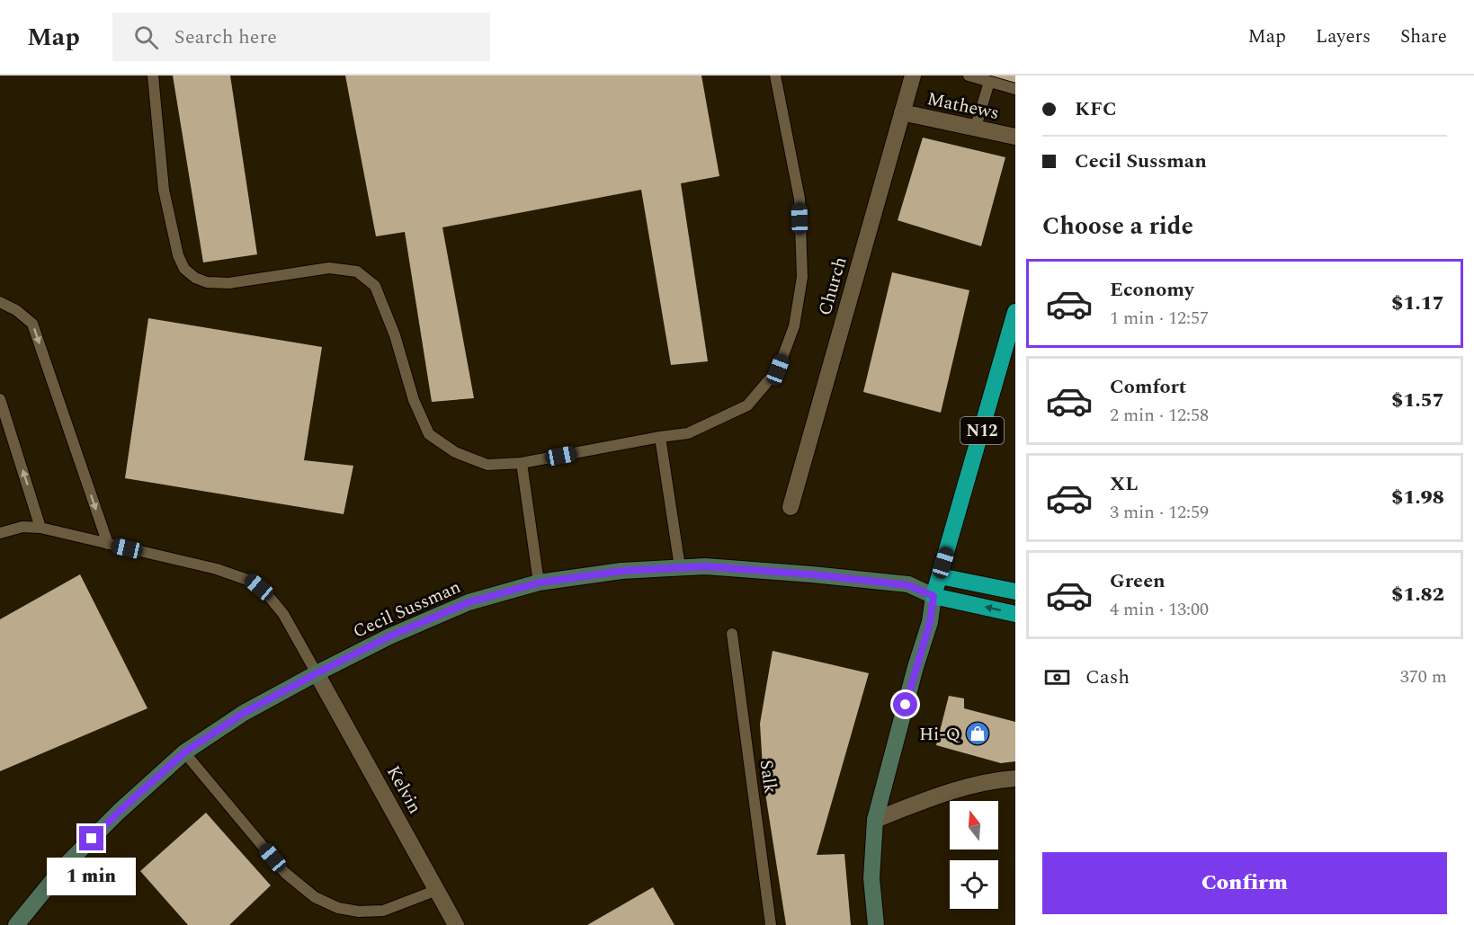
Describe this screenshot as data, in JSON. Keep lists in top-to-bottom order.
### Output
{
  "streets": {
    "highway": ["N12"],
    "main road": ["Cecil Sussman"],
    "street": ["Mathews", "Church", "Kelvin"],
    "lane": ["Salk"]
  },
  "crossings": [
    ["Mathews", "Church"],
    ["N12", "Cecil Sussman"],
    ["Cecil Sussman", "Kelvin"]
  ],
  "places": {
    "shop": ["Hi-Q"]
  },
  "north": "top",
  "page": {
    "header": "Map",
    "search": "Search here",
    "nav": ["Map", "Layers", "Share"],
    "banner": ["KFC", "Cecil Sussman"],
    "heading": "Choose a ride",
    "list": [
      {
        "name": "Economy",
        "note": "1 min · 12:57",
        "value": "$1.17"
      },
      {
        "name": "Comfort",
        "note": "2 min · 12:58",
        "value": "$1.57"
      },
      {
        "name": "XL",
        "note": "3 min · 12:59",
        "value": "$1.98"
      },
      {
        "name": "Green",
        "note": "4 min · 13:00",
        "value": "$1.82"
      }
    ],
    "pay": ["Cash", "370 m"],
    "buttons": "Confirm",
    "bubble": "1 min"
  }
}
